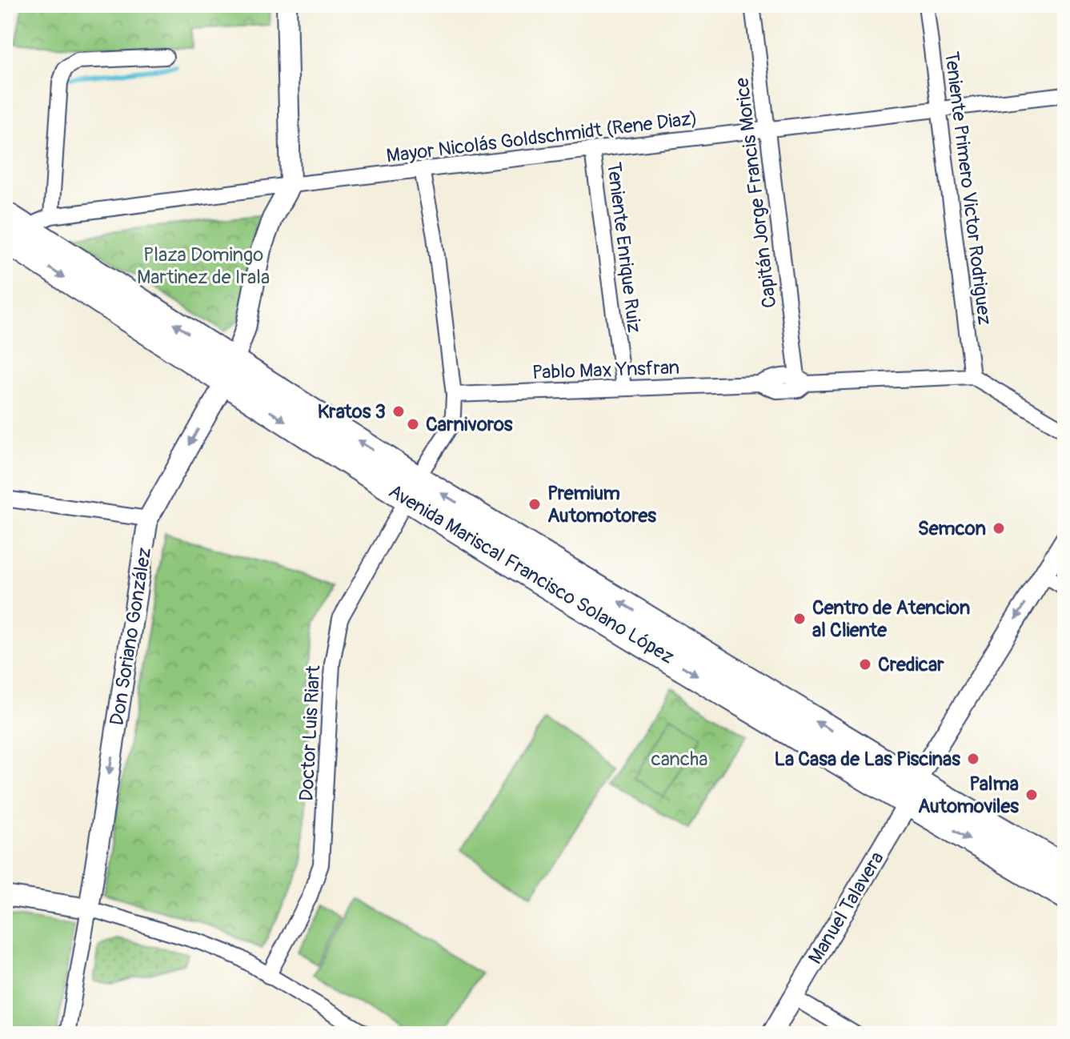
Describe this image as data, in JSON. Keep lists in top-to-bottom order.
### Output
{
  "streets": {
    "highway": ["Avenida Mariscal Francisco Solano López"],
    "street": [
      "Mayor Nicolás Goldschmidt (Rene Diaz)",
      "Teniente Primero Victor Rodriguez",
      "Capitán Jorge Francis Morice",
      "Teniente Enrique Ruiz",
      "Pablo Max Ynsfran",
      "Don Soriano González",
      "Doctor Luis Riart",
      "Manuel Talavera"
    ]
  },
  "crossings": [
    ["Mayor Nicolás Goldschmidt (Rene Diaz)", "Teniente Primero Victor Rodriguez"],
    ["Mayor Nicolás Goldschmidt (Rene Diaz)", "Capitán Jorge Francis Morice"],
    ["Mayor Nicolás Goldschmidt (Rene Diaz)", "Teniente Enrique Ruiz"],
    ["Mayor Nicolás Goldschmidt (Rene Diaz)", "Avenida Mariscal Francisco Solano López"],
    ["Mayor Nicolás Goldschmidt (Rene Diaz)", "Don Soriano González"],
    ["Mayor Nicolás Goldschmidt (Rene Diaz)", "Doctor Luis Riart"],
    ["Capitán Jorge Francis Morice", "Pablo Max Ynsfran"],
    ["Teniente Enrique Ruiz", "Pablo Max Ynsfran"],
    ["Pablo Max Ynsfran", "Doctor Luis Riart"],
    ["Avenida Mariscal Francisco Solano López", "Don Soriano González"],
    ["Avenida Mariscal Francisco Solano López", "Doctor Luis Riart"],
    ["Avenida Mariscal Francisco Solano López", "Manuel Talavera"]
  ],
  "one_way": ["Don Soriano González", "Manuel Talavera"],
  "parks": ["Plaza Domingo Martinez de Irala", "cancha"],
  "places": [
    "Kratos 3",
    "Carnivoros",
    "Premium Automotores",
    "Semcon",
    "Centro de Atencion al Cliente",
    "Credicar",
    "La Casa de Las Piscinas",
    "Palma Automoviles"
  ]
}
